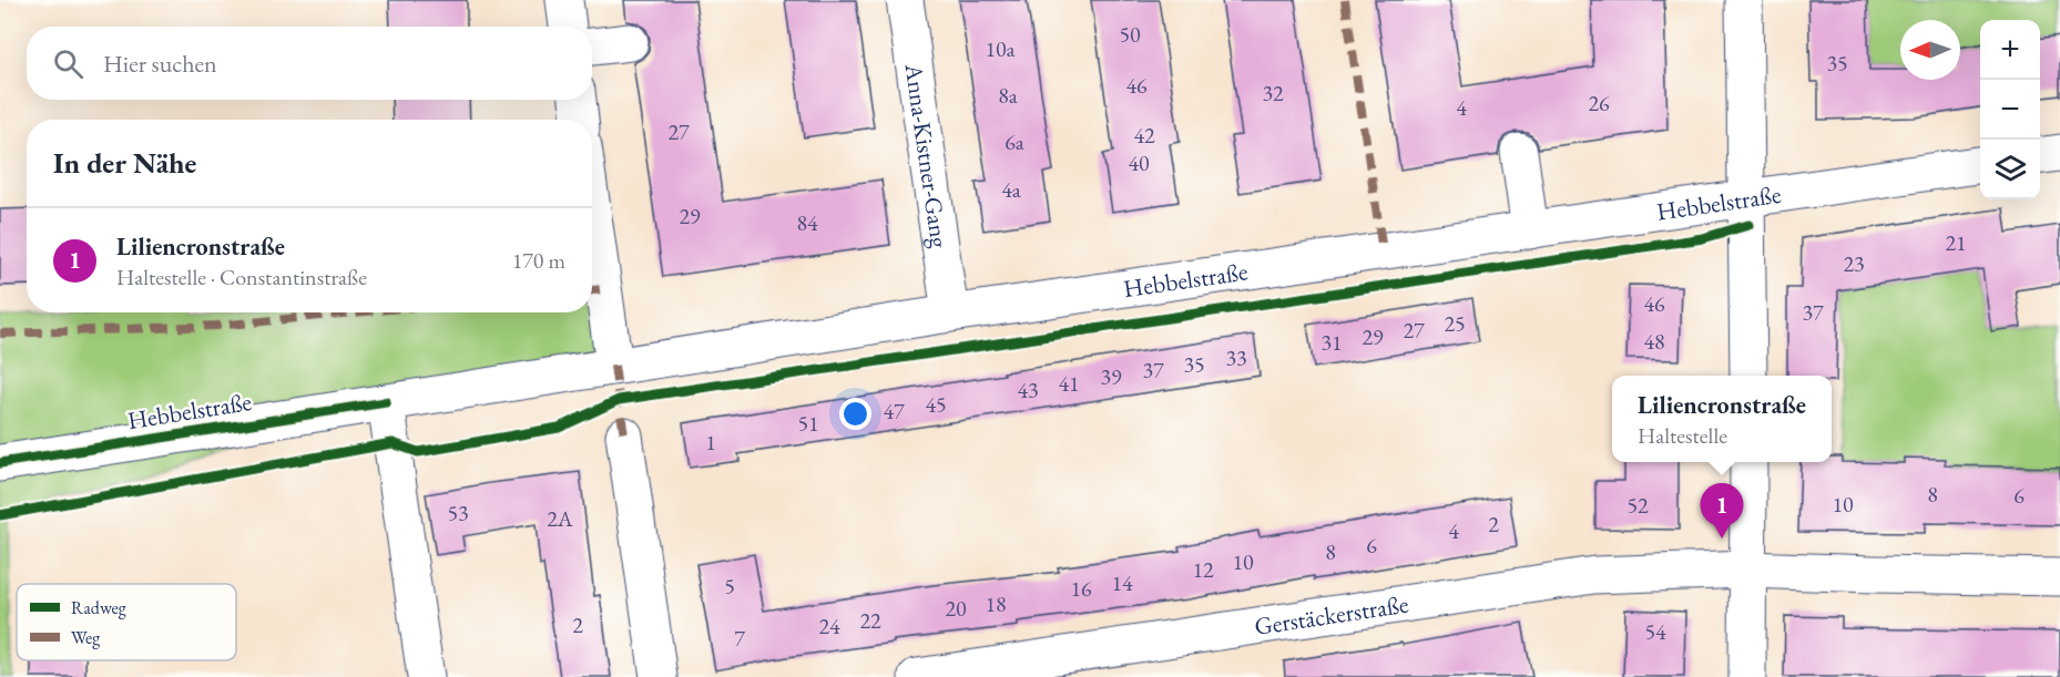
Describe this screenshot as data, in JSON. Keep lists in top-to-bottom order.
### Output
{
  "streets": {
    "street": ["Anna-Kistner-Gang", "Hebbelstraße", "Gerstäckerstraße"]
  },
  "crossings": [
    ["Anna-Kistner-Gang", "Hebbelstraße"]
  ],
  "house_numbers": [
    "50",
    "10a",
    "35",
    "46",
    "32",
    "8a",
    "26",
    "4",
    "27",
    "42",
    "6a",
    "40",
    "4a",
    "29",
    "84",
    "21",
    "23",
    "46",
    "37",
    "25",
    "27",
    "29",
    "48",
    "31",
    "33",
    "35",
    "37",
    "39",
    "41",
    "43",
    "45",
    "47",
    "51",
    "1",
    "8",
    "6",
    "10",
    "52",
    "53",
    "2A",
    "2",
    "4",
    "6",
    "8",
    "10",
    "12",
    "14",
    "5",
    "16",
    "18",
    "20",
    "22",
    "2",
    "24",
    "54",
    "7"
  ],
  "legend": ["Radweg", "Weg"],
  "north": "left",
  "page": {
    "map_buttons": ["+", "−"],
    "search": "Hier suchen",
    "heading": "In der Nähe",
    "list": [
      {
        "mark": "1",
        "name": "Liliencronstraße",
        "note": "Haltestelle · Constantinstraße",
        "value": "170 m"
      }
    ],
    "popup": ["Liliencronstraße", "Haltestelle"],
    "pins": "1"
  }
}
